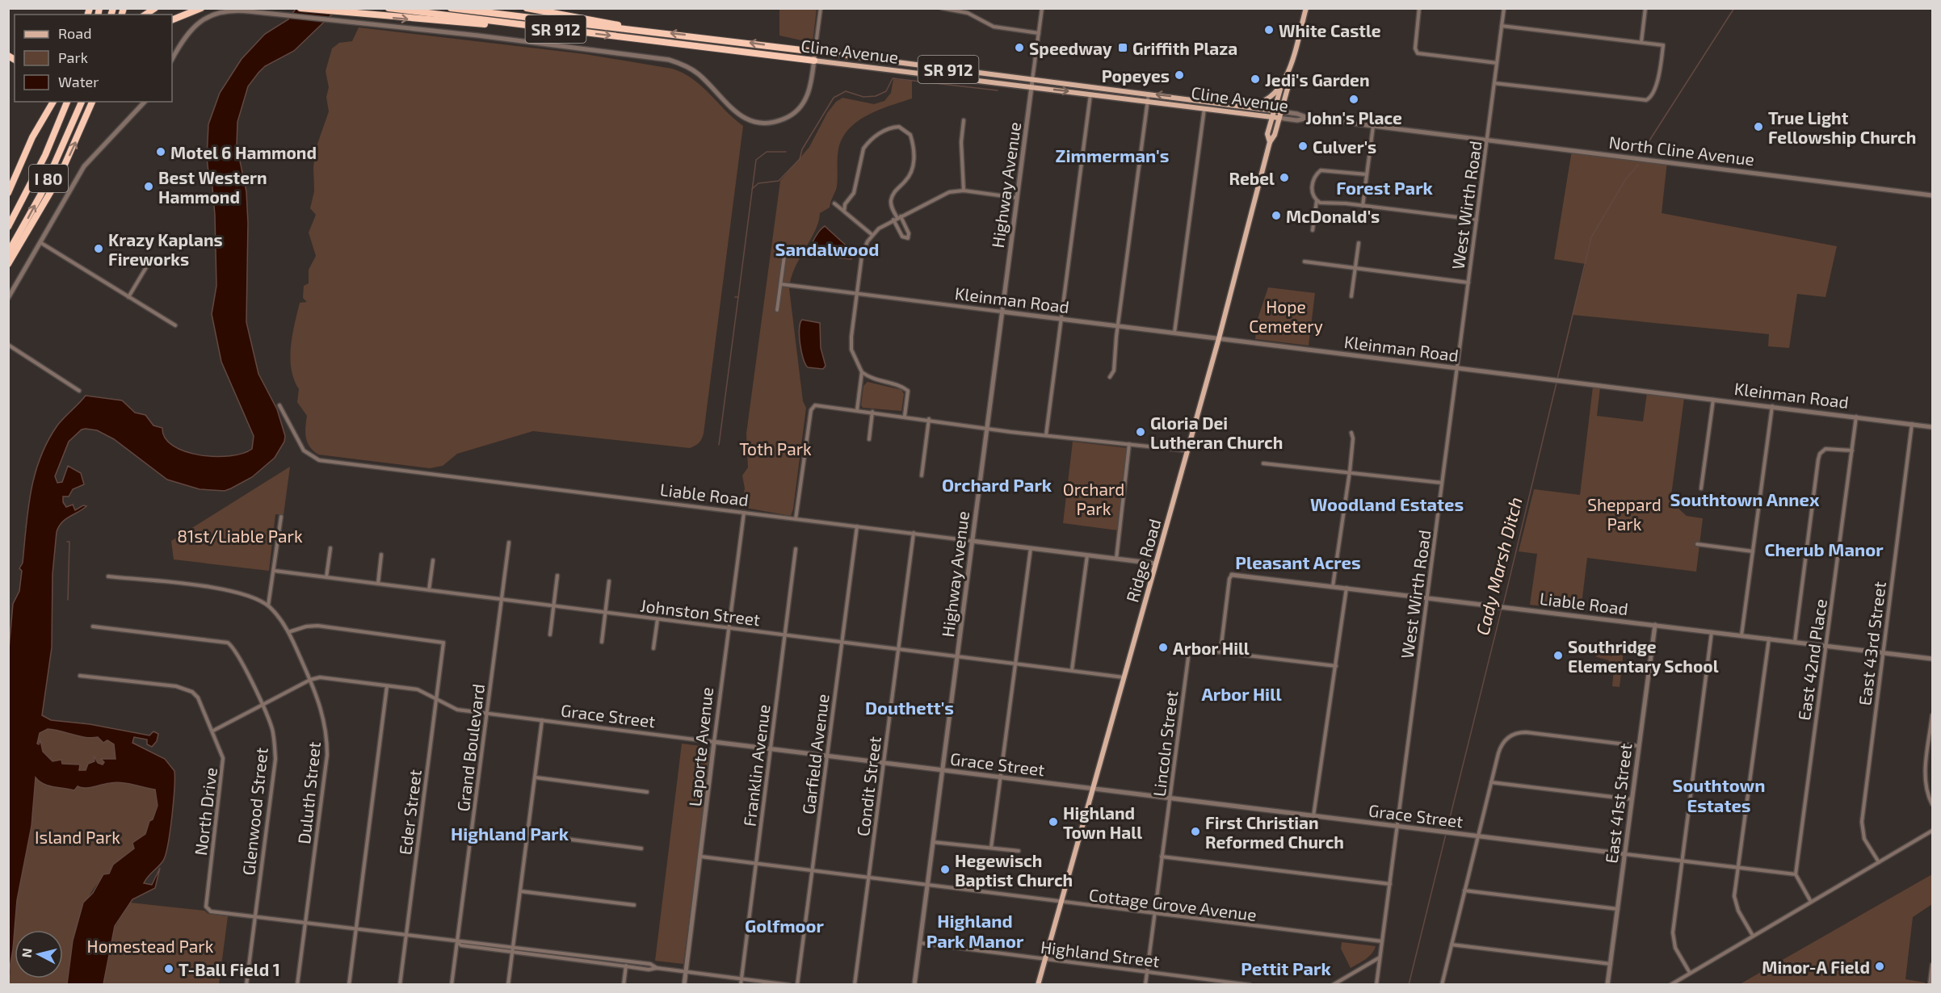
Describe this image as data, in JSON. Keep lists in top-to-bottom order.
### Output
{
  "streets": {
    "highway": ["SR 912", "Cline Avenue", "I 80"],
    "main road": ["Ridge Road"],
    "street": [
      "North Cline Avenue",
      "Highway Avenue",
      "West Wirth Road",
      "Kleinman Road",
      "Liable Road",
      "Johnston Street",
      "East 43rd Street",
      "East 42nd Place",
      "Grace Street",
      "Lincoln Street",
      "Laporte Avenue",
      "Grand Boulevard",
      "Garfield Avenue",
      "Franklin Avenue",
      "Condit Street",
      "Duluth Street",
      "East 41st Street",
      "North Drive",
      "Glenwood Street",
      "Eder Street",
      "Cottage Grove Avenue",
      "Highland Street"
    ]
  },
  "crossings": [
    ["Cline Avenue", "North Cline Avenue"],
    ["Cline Avenue", "Highway Avenue"],
    ["Cline Avenue", "Ridge Road"],
    ["North Cline Avenue", "West Wirth Road"],
    ["Highway Avenue", "Kleinman Road"],
    ["Highway Avenue", "Liable Road"],
    ["Highway Avenue", "Johnston Street"],
    ["Highway Avenue", "Grace Street"],
    ["Highway Avenue", "Cottage Grove Avenue"],
    ["Highway Avenue", "Highland Street"],
    ["West Wirth Road", "Kleinman Road"],
    ["West Wirth Road", "Liable Road"],
    ["West Wirth Road", "Grace Street"],
    ["West Wirth Road", "Cottage Grove Avenue"],
    ["Kleinman Road", "Ridge Road"],
    ["Kleinman Road", "East 43rd Street"],
    ["Kleinman Road", "East 42nd Place"],
    ["Liable Road", "Ridge Road"],
    ["Liable Road", "East 43rd Street"],
    ["Liable Road", "East 42nd Place"],
    ["Liable Road", "Laporte Avenue"],
    ["Liable Road", "Garfield Avenue"],
    ["Liable Road", "Condit Street"],
    ["Liable Road", "East 41st Street"],
    ["Ridge Road", "Johnston Street"],
    ["Ridge Road", "Grace Street"],
    ["Ridge Road", "Cottage Grove Avenue"],
    ["Ridge Road", "Highland Street"],
    ["Johnston Street", "Laporte Avenue"],
    ["Johnston Street", "Grand Boulevard"],
    ["Johnston Street", "Garfield Avenue"],
    ["Johnston Street", "Franklin Avenue"],
    ["Johnston Street", "Condit Street"],
    ["East 42nd Place", "Grace Street"],
    ["Grace Street", "Lincoln Street"],
    ["Grace Street", "Laporte Avenue"],
    ["Grace Street", "Grand Boulevard"],
    ["Grace Street", "Garfield Avenue"],
    ["Grace Street", "Franklin Avenue"],
    ["Grace Street", "Condit Street"],
    ["Grace Street", "Duluth Street"],
    ["Grace Street", "East 41st Street"],
    ["Grace Street", "North Drive"],
    ["Grace Street", "Glenwood Street"],
    ["Grace Street", "Eder Street"],
    ["Lincoln Street", "Cottage Grove Avenue"],
    ["Lincoln Street", "Highland Street"],
    ["Laporte Avenue", "Cottage Grove Avenue"],
    ["Garfield Avenue", "Cottage Grove Avenue"],
    ["Franklin Avenue", "Cottage Grove Avenue"],
    ["Condit Street", "Cottage Grove Avenue"],
    ["Duluth Street", "Eder Street"],
    ["North Drive", "Glenwood Street"]
  ],
  "districts": [
    "Zimmerman's",
    "Forest Park",
    "Sandalwood",
    "Orchard Park",
    "Southtown Annex",
    "Woodland Estates",
    "Cherub Manor",
    "Pleasant Acres",
    "Arbor Hill",
    "Douthett's",
    "Southtown Estates",
    "Highland Park",
    "Highland Park Manor",
    "Golfmoor",
    "Pettit Park"
  ],
  "water": ["Cady Marsh Ditch"],
  "parks": [
    "Hope Cemetery",
    "Toth Park",
    "Orchard Park",
    "Sheppard Park",
    "81st/Liable Park",
    "Island Park",
    "Homestead Park"
  ],
  "places": {
    "other": [
      "White Castle",
      "Speedway",
      "Popeyes",
      "Jedi's Garden",
      "John's Place",
      "True Light Fellowship Church",
      "Culver's",
      "Motel 6 Hammond",
      "Rebel",
      "Best Western Hammond",
      "McDonald's",
      "Krazy Kaplans Fireworks",
      "Gloria Dei Lutheran Church",
      "Arbor Hill",
      "Southridge Elementary School",
      "Highland Town Hall",
      "First Christian Reformed Church",
      "Hegewisch Baptist Church",
      "Minor-A Field",
      "T-Ball Field 1"
    ],
    "transit": ["Griffith Plaza"]
  },
  "legend": ["Road", "Park", "Water"],
  "north": "left"
}
